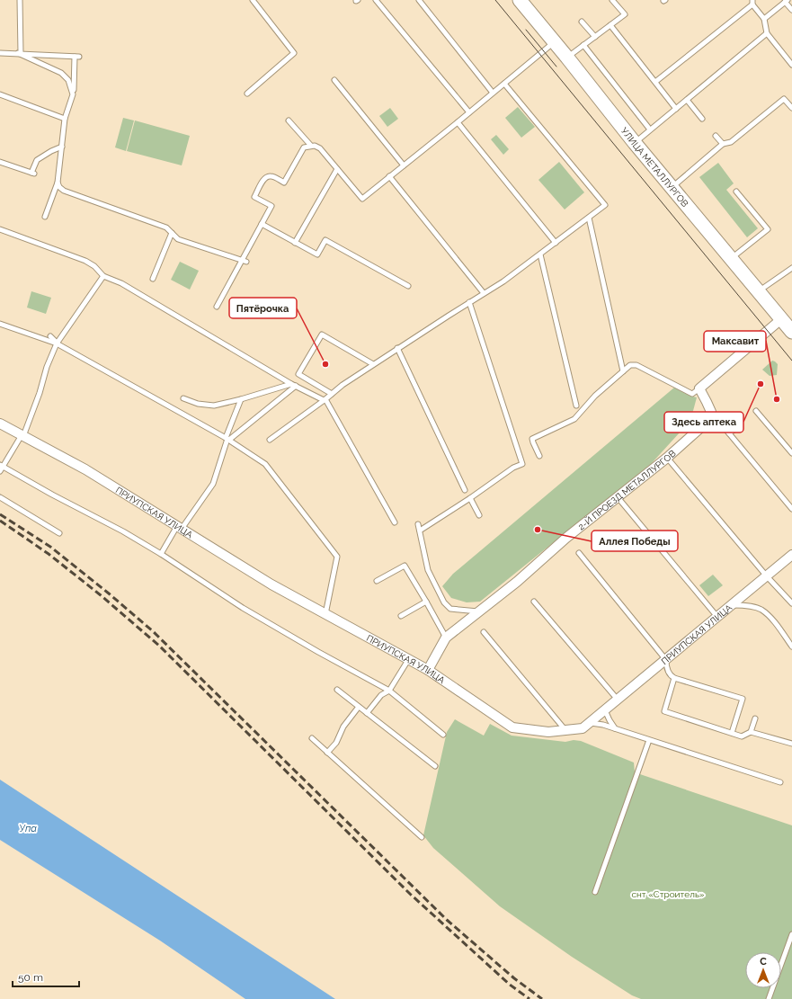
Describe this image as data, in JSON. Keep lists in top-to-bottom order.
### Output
{
  "streets": {
    "main road": ["УЛИЦА МЕТАЛЛУРГОВ"],
    "street": ["2-Й ПРОЕЗД МЕТАЛЛУРГОВ", "ПРИУПСКАЯ УЛИЦА"]
  },
  "crossings": [
    ["2-Й ПРОЕЗД МЕТАЛЛУРГОВ", "ПРИУПСКАЯ УЛИЦА"]
  ],
  "water": ["Упа"],
  "parks": ["снт «Строитель»"],
  "places": [
    "Пятёрочка",
    "Здесь аптека",
    "Максавит",
    "Аллея Победы"
  ],
  "scale_bar": "50 m",
  "north": "top"
}
